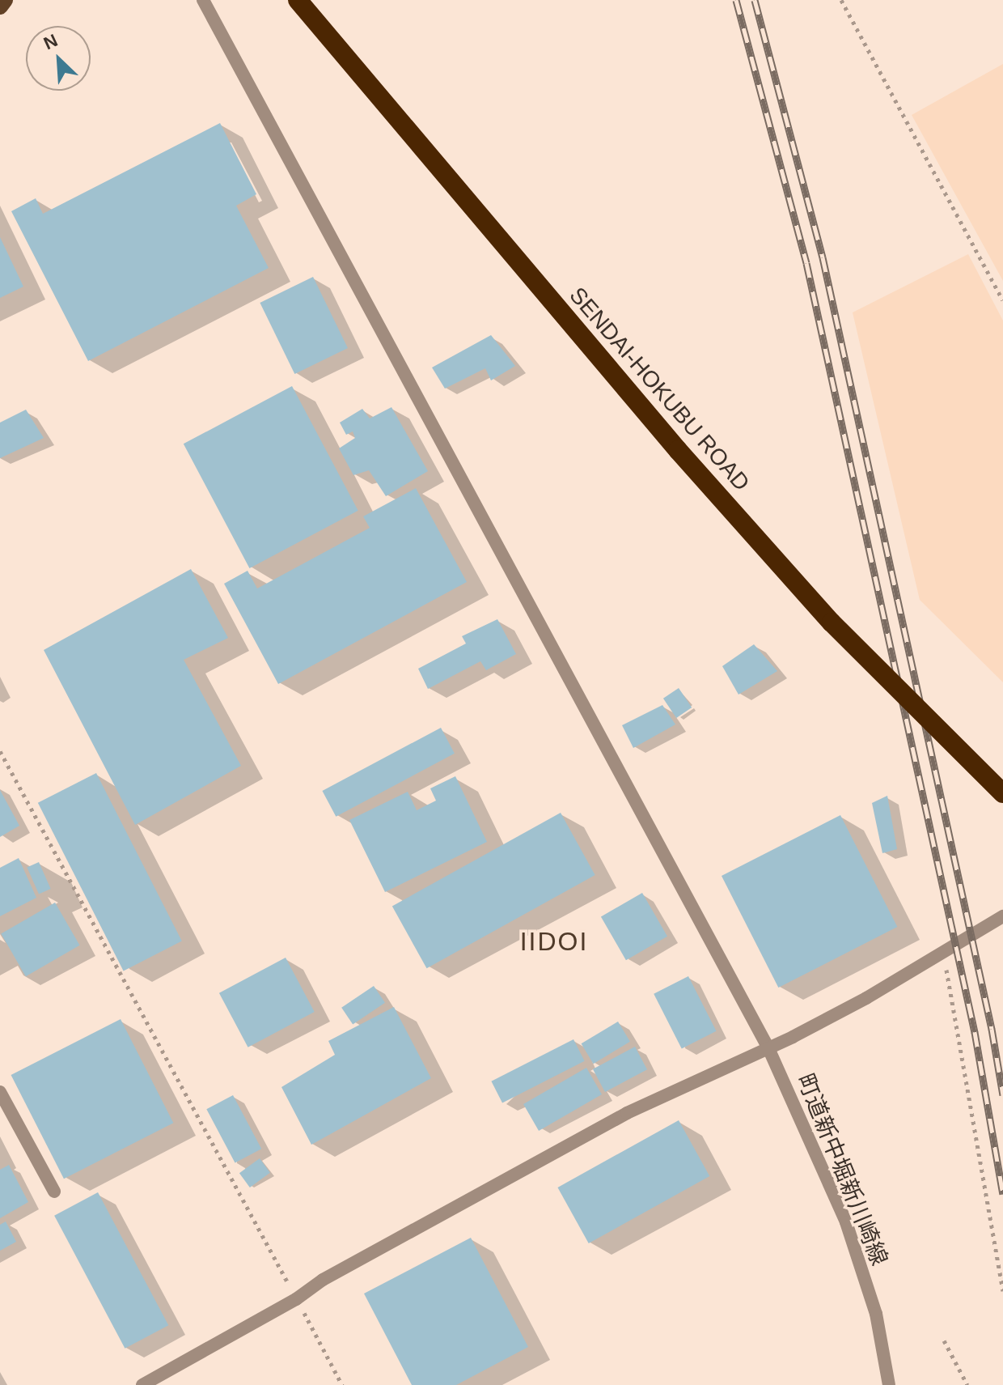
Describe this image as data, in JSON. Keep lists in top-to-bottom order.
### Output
{
  "streets": {
    "highway": ["SENDAI-HOKUBU ROAD"],
    "street": ["町道新中堀新川崎線"]
  },
  "districts": ["IIDOI"],
  "north": "top left"
}
